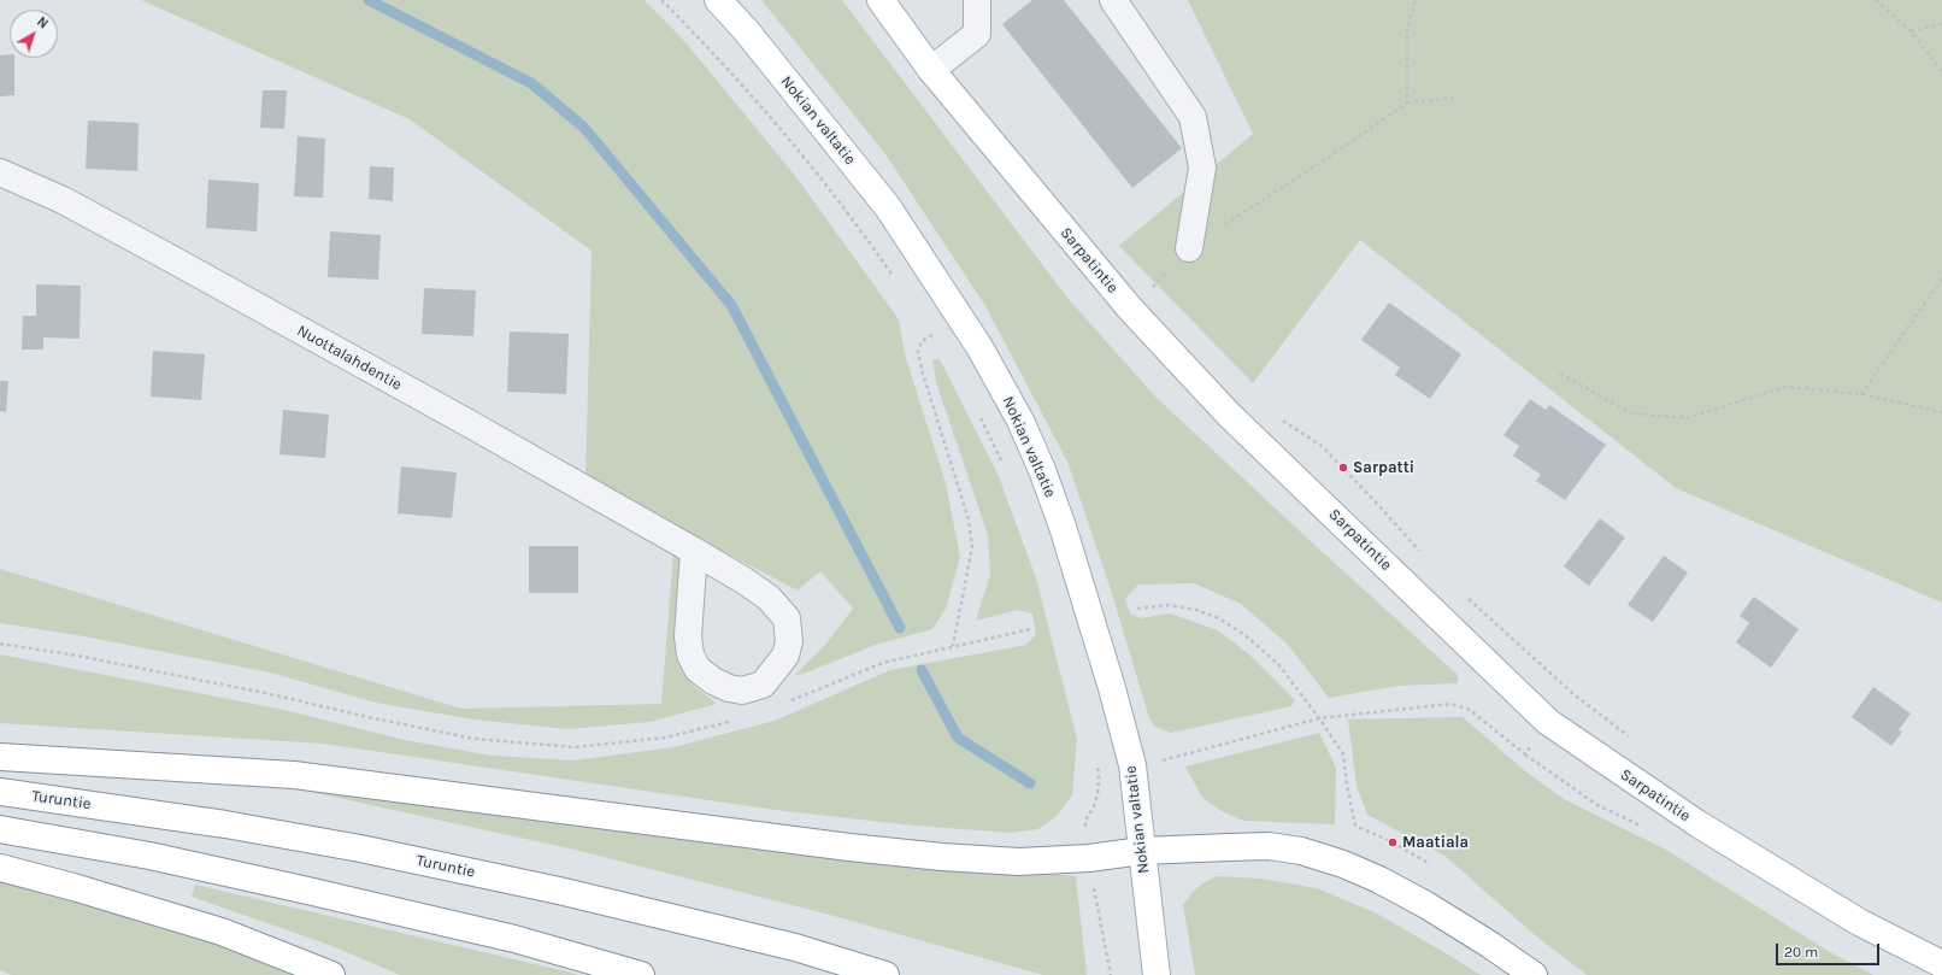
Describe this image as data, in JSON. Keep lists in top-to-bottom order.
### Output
{
  "streets": {
    "main road": ["Nokian valtatie", "Sarpatintie", "Turuntie"],
    "street": ["Nuottalahdentie"]
  },
  "places": ["Sarpatti", "Maatiala"],
  "scale_bar": "20 m",
  "north": "top right"
}
